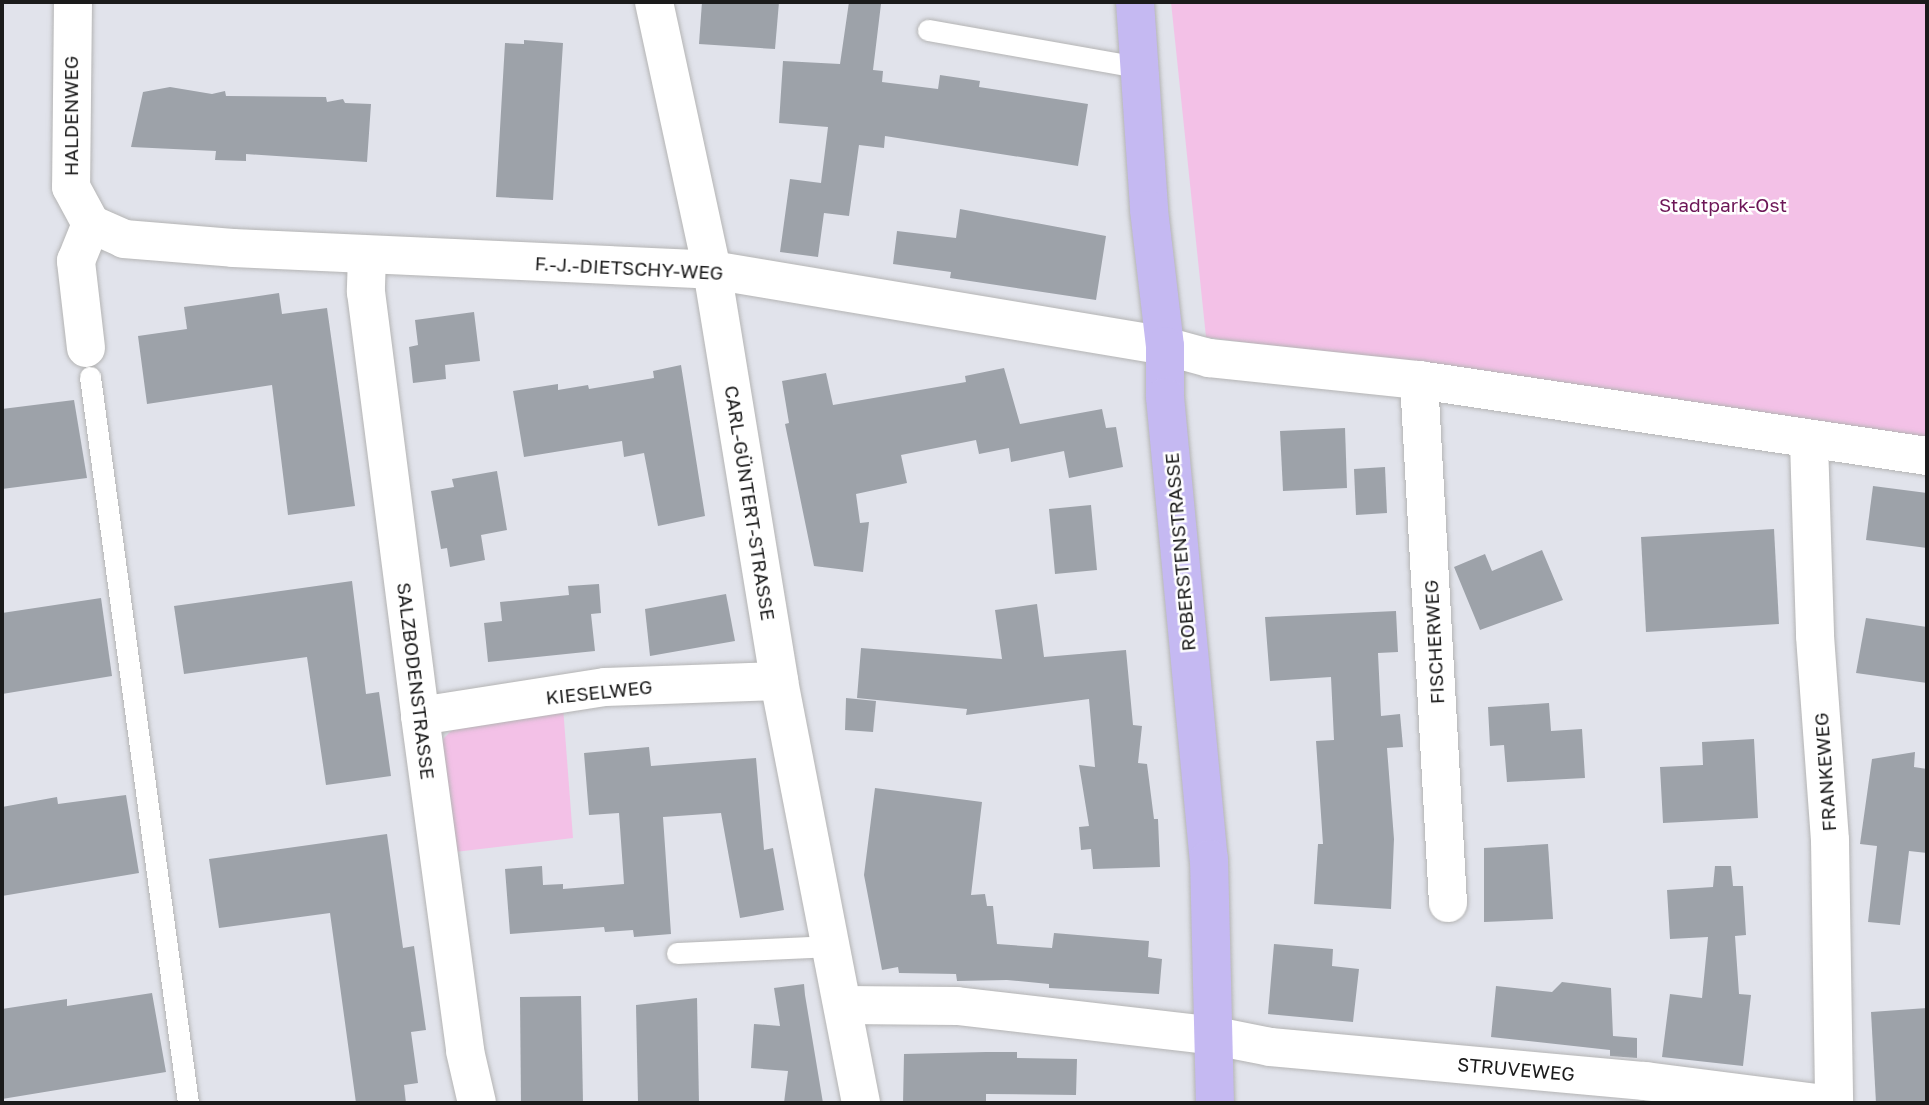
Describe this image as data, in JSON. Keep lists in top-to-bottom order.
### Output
{
  "streets": {
    "street": [
      "HALDENWEG",
      "F.-J.-DIETSCHY-WEG",
      "CARL-GÜNTERT-STRASSE",
      "ROBERSTENSTRASSE",
      "FISCHERWEG",
      "SALZBODENSTRASSE",
      "KIESELWEG",
      "FRANKEWEG",
      "STRUVEWEG"
    ]
  },
  "crossings": [
    ["HALDENWEG", "F.-J.-DIETSCHY-WEG"],
    ["F.-J.-DIETSCHY-WEG", "CARL-GÜNTERT-STRASSE"],
    ["F.-J.-DIETSCHY-WEG", "ROBERSTENSTRASSE"],
    ["F.-J.-DIETSCHY-WEG", "SALZBODENSTRASSE"],
    ["CARL-GÜNTERT-STRASSE", "KIESELWEG"],
    ["CARL-GÜNTERT-STRASSE", "STRUVEWEG"],
    ["ROBERSTENSTRASSE", "STRUVEWEG"],
    ["SALZBODENSTRASSE", "KIESELWEG"]
  ],
  "parks": ["Stadtpark-Ost"]
}
